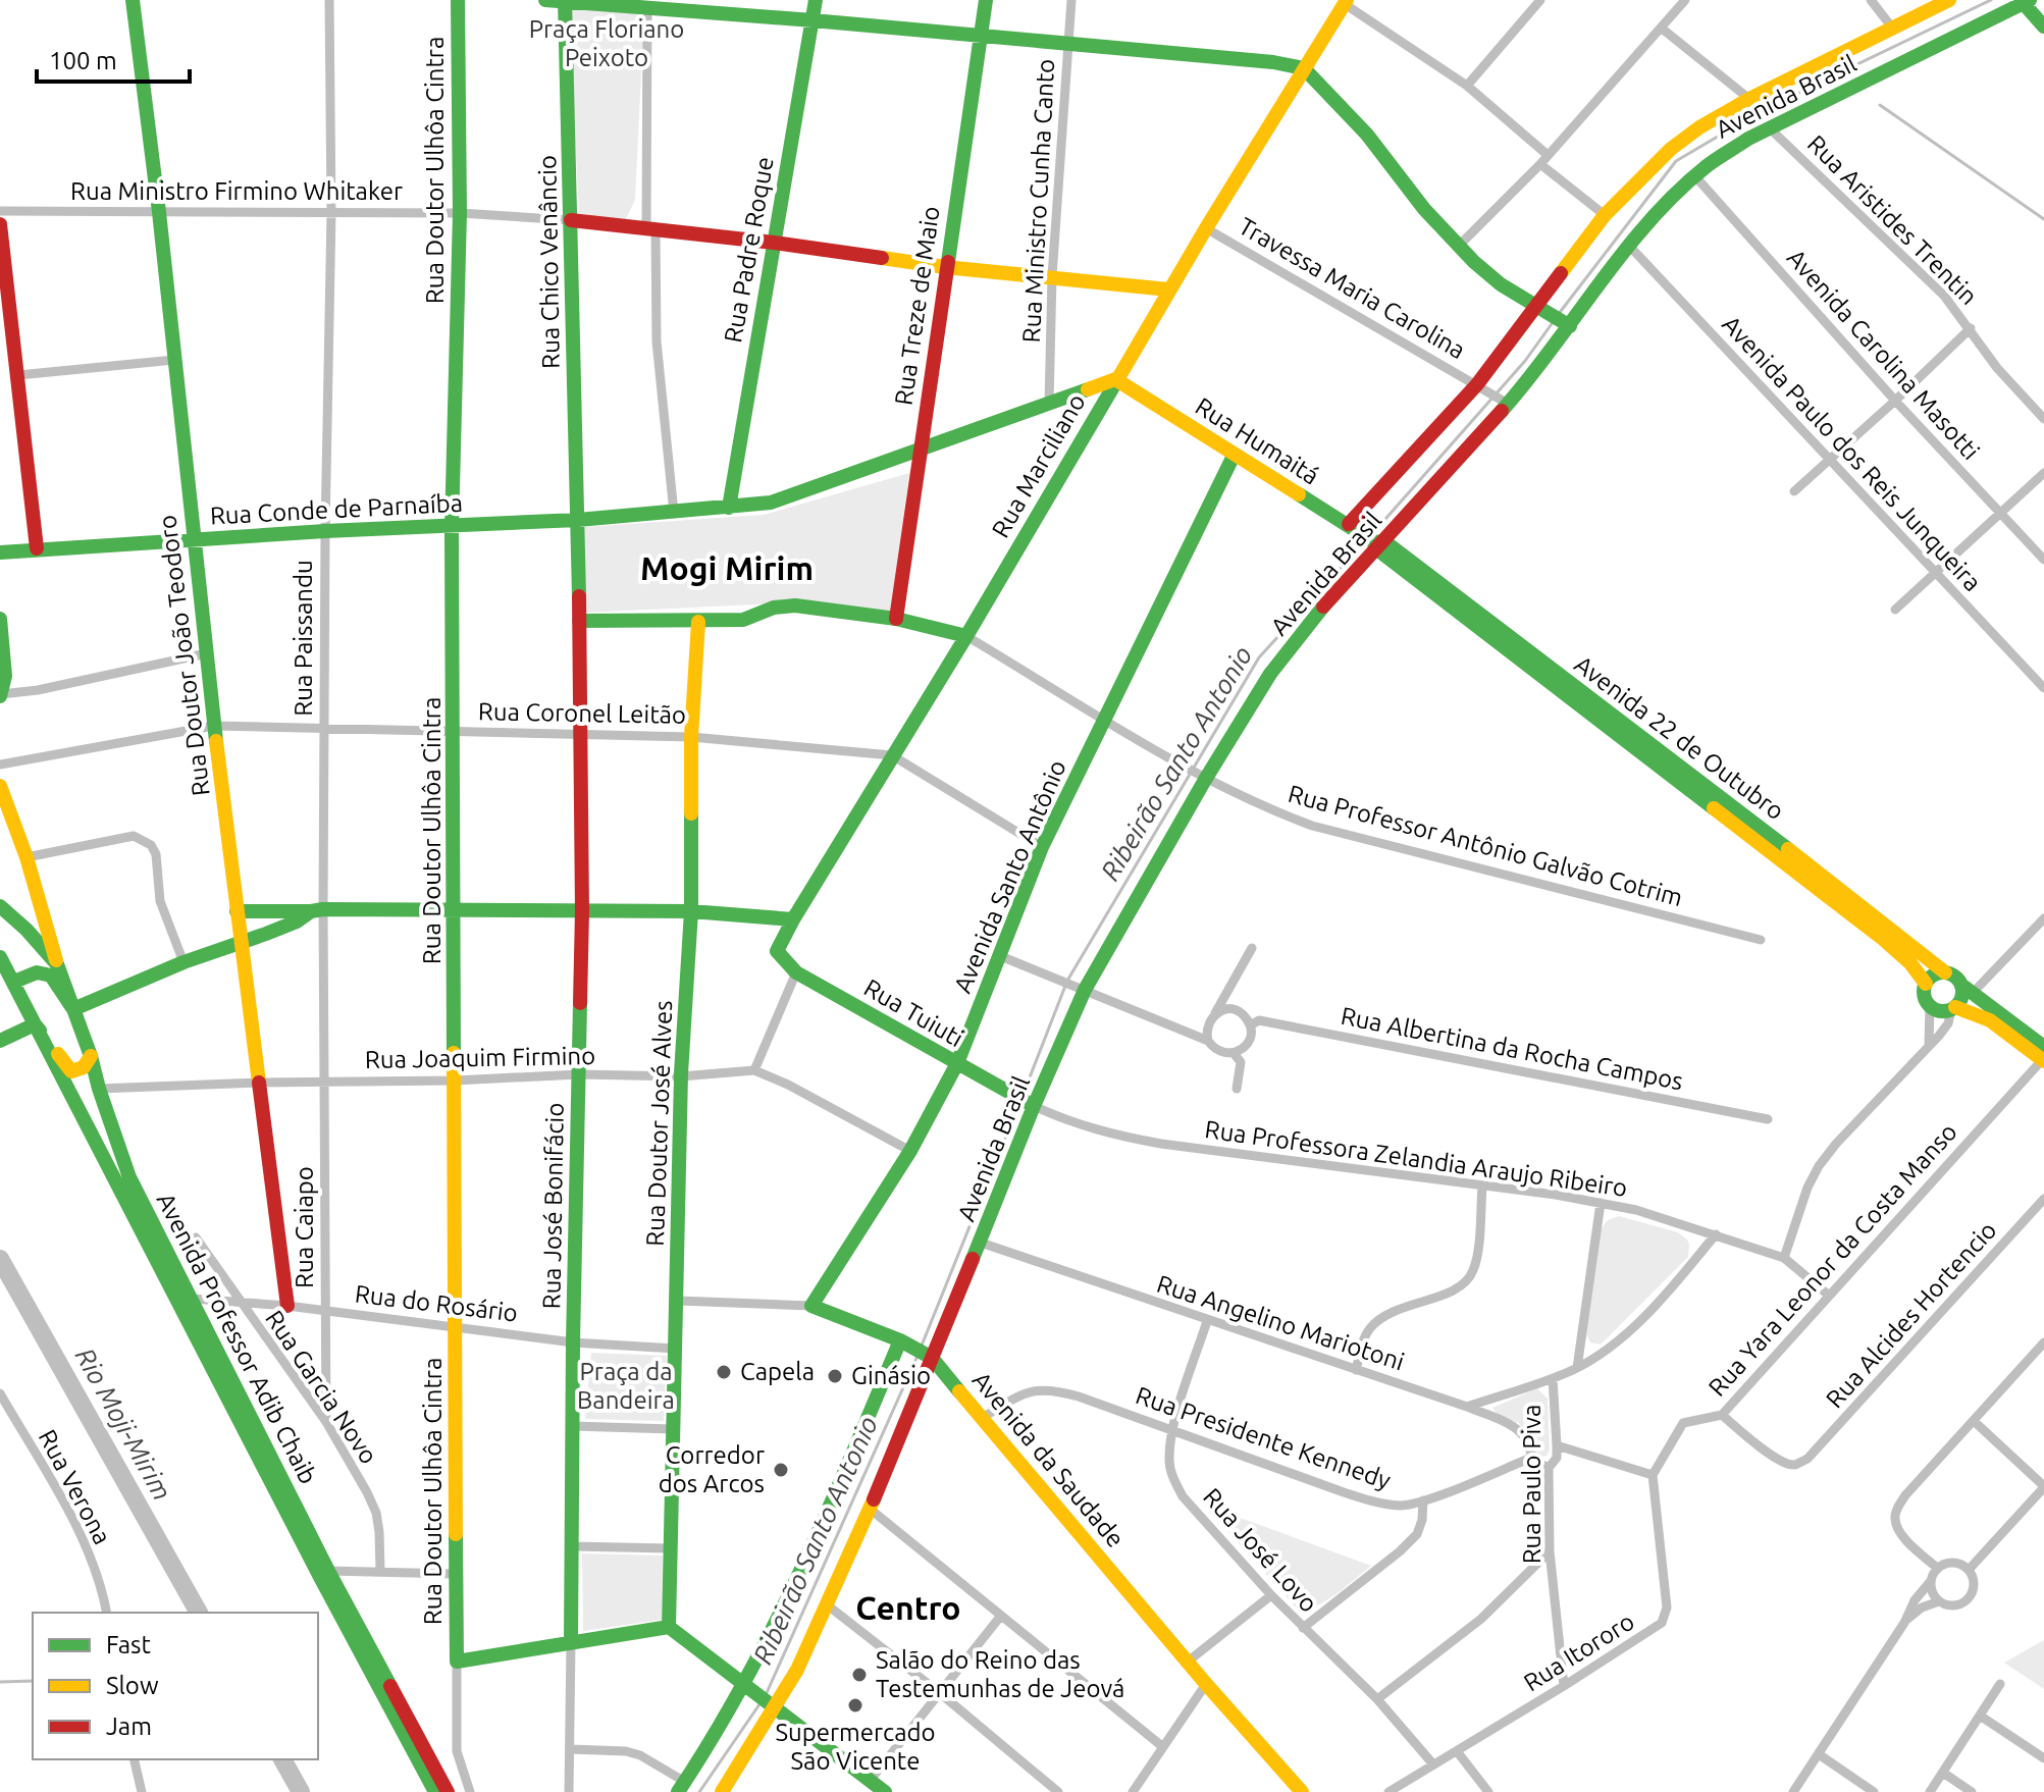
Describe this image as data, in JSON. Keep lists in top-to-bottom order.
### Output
{
  "streets": {
    "street": [
      "Avenida Brasil",
      "Rua Doutor Ulhôa Cintra",
      "Rua Ministro Firmino Whitaker",
      "Rua Ministro Cunha Canto",
      "Rua Aristides Trentin",
      "Rua Padre Roque",
      "Rua Chico Venâncio",
      "Travessa Maria Carolina",
      "Rua Treze de Maio",
      "Avenida Carolina Masotti",
      "Rua Humaitá",
      "Avenida Paulo dos Reis Junqueira",
      "Rua Marciliano",
      "Rua Conde de Parnaíba",
      "Rua Paissandu",
      "Rua Doutor João Teodoro",
      "Rua Coronel Leitão",
      "Avenida 22 de Outubro",
      "Rua Professor Antônio Galvão Cotrim",
      "Avenida Santo Antônio",
      "Rua Tuiuti",
      "Rua Albertina da Rocha Campos",
      "Rua Joaquim Firmino",
      "Rua Doutor José Alves",
      "Rua Professora Zelandia Araujo Ribeiro",
      "Rua José Bonifácio",
      "Rua Caiapo",
      "Rua Yara Leonor da Costa Manso",
      "Rua do Rosário",
      "Rua Alcides Hortencio",
      "Rua Angelino Mariotoni",
      "Avenida Professor Adib Chaib",
      "Rua Garcia Novo",
      "Rua Presidente Kennedy",
      "Avenida da Saudade",
      "Rua Paulo Piva",
      "Rua Verona",
      "Rua José Lovo",
      "Rua Itororo"
    ]
  },
  "crossings": [
    ["Avenida Brasil", "Rua Aristides Trentin"],
    ["Avenida Brasil", "Travessa Maria Carolina"],
    ["Avenida Brasil", "Avenida Carolina Masotti"],
    ["Avenida Brasil", "Rua Humaitá"],
    ["Avenida Brasil", "Avenida Paulo dos Reis Junqueira"],
    ["Avenida Brasil", "Avenida 22 de Outubro"],
    ["Avenida Brasil", "Rua Professor Antônio Galvão Cotrim"],
    ["Avenida Brasil", "Rua Tuiuti"],
    ["Avenida Brasil", "Rua Professora Zelandia Araujo Ribeiro"],
    ["Avenida Brasil", "Rua Angelino Mariotoni"],
    ["Avenida Brasil", "Avenida da Saudade"],
    ["Rua Doutor Ulhôa Cintra", "Rua Ministro Firmino Whitaker"],
    ["Rua Doutor Ulhôa Cintra", "Rua Conde de Parnaíba"],
    ["Rua Doutor Ulhôa Cintra", "Rua Coronel Leitão"],
    ["Rua Doutor Ulhôa Cintra", "Rua Joaquim Firmino"],
    ["Rua Doutor Ulhôa Cintra", "Rua do Rosário"],
    ["Rua Ministro Firmino Whitaker", "Rua Chico Venâncio"],
    ["Rua Ministro Firmino Whitaker", "Rua Paissandu"],
    ["Rua Ministro Firmino Whitaker", "Rua Doutor João Teodoro"],
    ["Rua Ministro Cunha Canto", "Rua Conde de Parnaíba"],
    ["Rua Padre Roque", "Rua Conde de Parnaíba"],
    ["Rua Chico Venâncio", "Rua Conde de Parnaíba"],
    ["Rua Chico Venâncio", "Rua José Bonifácio"],
    ["Travessa Maria Carolina", "Rua Marciliano"],
    ["Rua Treze de Maio", "Rua Conde de Parnaíba"],
    ["Rua Humaitá", "Rua Marciliano"],
    ["Rua Humaitá", "Rua Conde de Parnaíba"],
    ["Rua Humaitá", "Avenida 22 de Outubro"],
    ["Rua Humaitá", "Avenida Santo Antônio"],
    ["Rua Marciliano", "Rua Conde de Parnaíba"],
    ["Rua Marciliano", "Rua Coronel Leitão"],
    ["Rua Marciliano", "Rua Professor Antônio Galvão Cotrim"],
    ["Rua Marciliano", "Rua Tuiuti"],
    ["Rua Conde de Parnaíba", "Rua Paissandu"],
    ["Rua Conde de Parnaíba", "Rua Doutor João Teodoro"],
    ["Rua Paissandu", "Rua Coronel Leitão"],
    ["Rua Paissandu", "Rua Joaquim Firmino"],
    ["Rua Paissandu", "Rua Caiapo"],
    ["Rua Doutor João Teodoro", "Rua Coronel Leitão"],
    ["Rua Doutor João Teodoro", "Rua Joaquim Firmino"],
    ["Rua Doutor João Teodoro", "Rua do Rosário"],
    ["Rua Coronel Leitão", "Avenida Santo Antônio"],
    ["Rua Coronel Leitão", "Rua Doutor José Alves"],
    ["Rua Coronel Leitão", "Rua José Bonifácio"],
    ["Rua Professor Antônio Galvão Cotrim", "Avenida Santo Antônio"],
    ["Avenida Santo Antônio", "Rua Tuiuti"],
    ["Avenida Santo Antônio", "Avenida da Saudade"],
    ["Rua Tuiuti", "Rua Professora Zelandia Araujo Ribeiro"],
    ["Rua Joaquim Firmino", "Rua Doutor José Alves"],
    ["Rua Joaquim Firmino", "Rua José Bonifácio"],
    ["Rua Joaquim Firmino", "Rua Caiapo"],
    ["Rua Joaquim Firmino", "Avenida Professor Adib Chaib"],
    ["Rua Doutor José Alves", "Rua do Rosário"],
    ["Rua Doutor José Alves", "Avenida da Saudade"],
    ["Rua Professora Zelandia Araujo Ribeiro", "Rua Yara Leonor da Costa Manso"],
    ["Rua José Bonifácio", "Rua do Rosário"],
    ["Rua Caiapo", "Rua do Rosário"],
    ["Rua Caiapo", "Rua Garcia Novo"],
    ["Rua Yara Leonor da Costa Manso", "Rua Alcides Hortencio"],
    ["Rua Yara Leonor da Costa Manso", "Rua Itororo"],
    ["Rua do Rosário", "Avenida Professor Adib Chaib"],
    ["Rua do Rosário", "Rua Garcia Novo"],
    ["Rua Angelino Mariotoni", "Rua Presidente Kennedy"],
    ["Rua Angelino Mariotoni", "Rua Paulo Piva"],
    ["Rua Angelino Mariotoni", "Rua José Lovo"],
    ["Rua Presidente Kennedy", "Avenida da Saudade"],
    ["Rua Presidente Kennedy", "Rua José Lovo"],
    ["Rua Paulo Piva", "Rua Itororo"],
    ["Rua José Lovo", "Rua Itororo"]
  ],
  "districts": ["Mogi Mirim", "Centro"],
  "water": ["Ribeirão Santo Antonio", "Rio Moji-Mirim"],
  "parks": ["Praça Floriano Peixoto", "Praça da Bandeira"],
  "places": [
    "Capela",
    "Ginásio",
    "Corredor dos Arcos",
    "Salão do Reino das Testemunhas de Jeová",
    "Supermercado São Vicente"
  ],
  "legend": ["Fast", "Slow", "Jam"],
  "scale_bar": "100 m"
}
